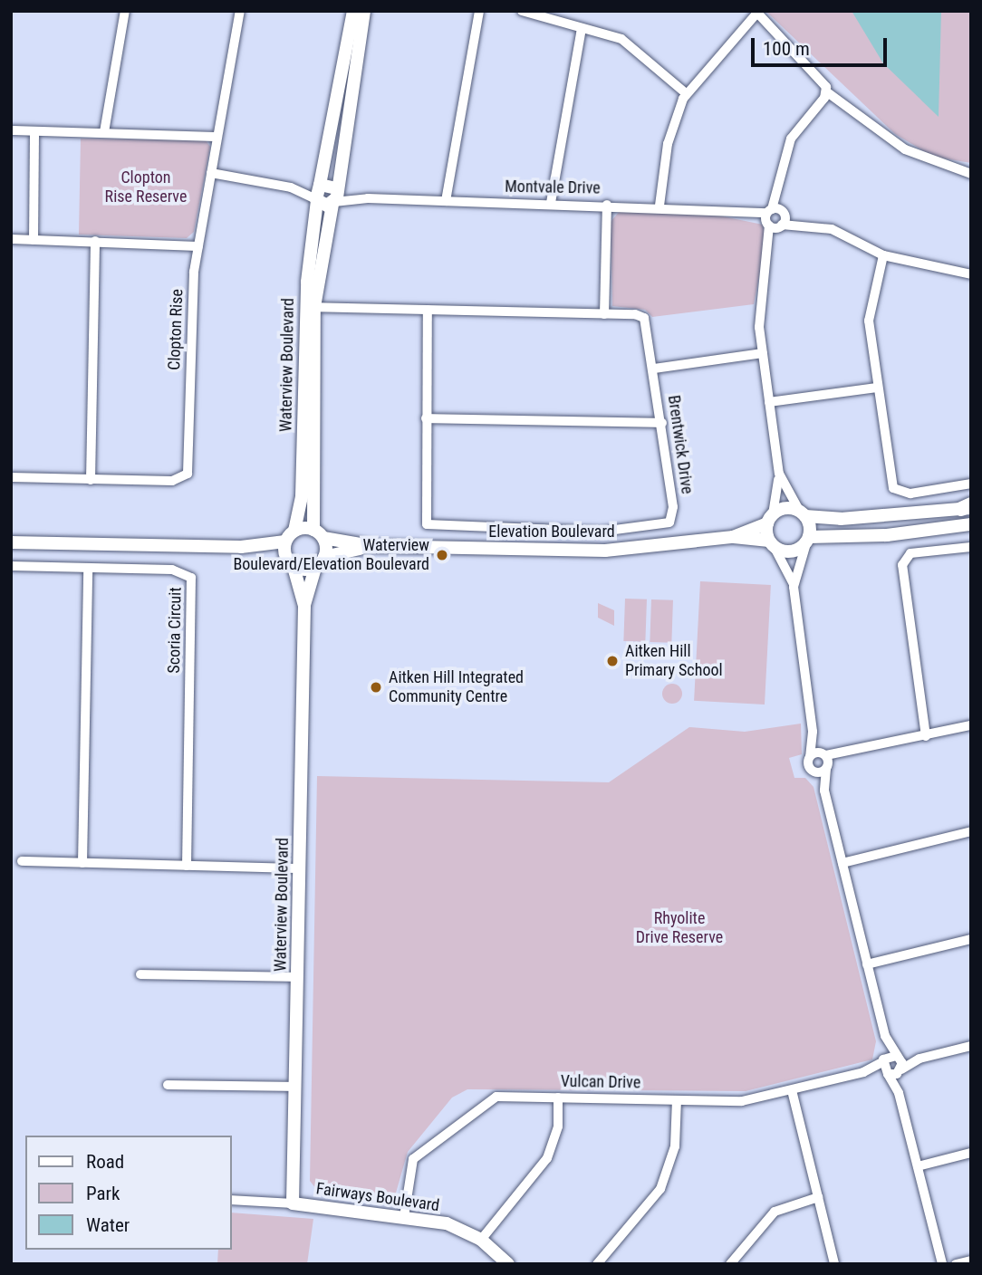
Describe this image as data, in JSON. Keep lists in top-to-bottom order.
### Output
{
  "streets": {
    "street": [
      "Montvale Drive",
      "Clopton Rise",
      "Waterview Boulevard",
      "Brentwick Drive",
      "Elevation Boulevard",
      "Scoria Circuit",
      "Vulcan Drive",
      "Fairways Boulevard"
    ]
  },
  "crossings": [
    ["Montvale Drive", "Waterview Boulevard"],
    ["Waterview Boulevard", "Brentwick Drive"],
    ["Waterview Boulevard", "Elevation Boulevard"],
    ["Waterview Boulevard", "Fairways Boulevard"],
    ["Vulcan Drive", "Fairways Boulevard"]
  ],
  "parks": ["Clopton Rise Reserve", "Rhyolite Drive Reserve"],
  "places": ["Waterview Boulevard/Elevation Boulevard", "Aitken Hill Primary School", "Aitken Hill Integrated Community Centre"],
  "legend": ["Road", "Park", "Water"],
  "scale_bar": "100 m"
}
